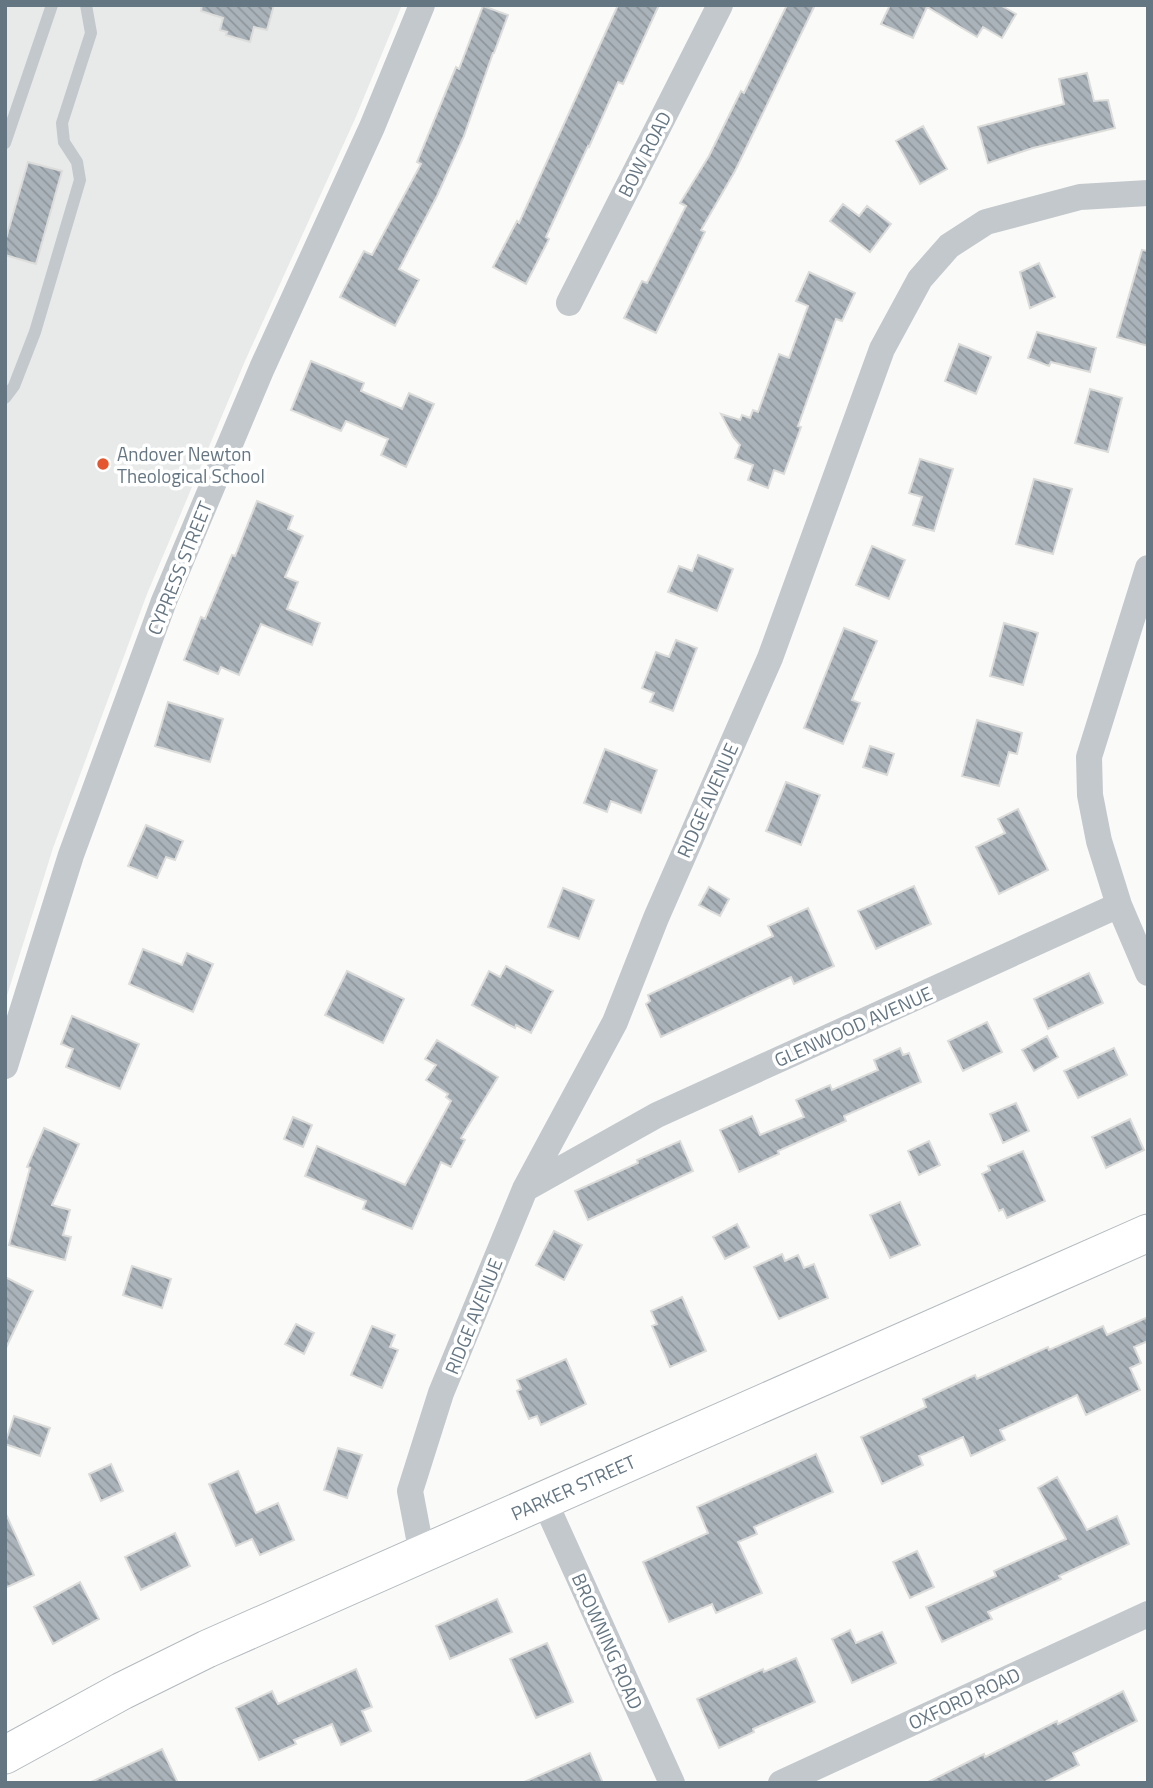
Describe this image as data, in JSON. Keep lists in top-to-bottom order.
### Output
{
  "streets": {
    "main road": ["PARKER STREET"],
    "street": [
      "BOW ROAD",
      "CYPRESS STREET",
      "RIDGE AVENUE",
      "GLENWOOD AVENUE",
      "BROWNING ROAD",
      "OXFORD ROAD"
    ]
  },
  "crossings": [
    ["RIDGE AVENUE", "GLENWOOD AVENUE"],
    ["RIDGE AVENUE", "PARKER STREET"],
    ["PARKER STREET", "BROWNING ROAD"]
  ],
  "places": ["Andover Newton Theological School"]
}
